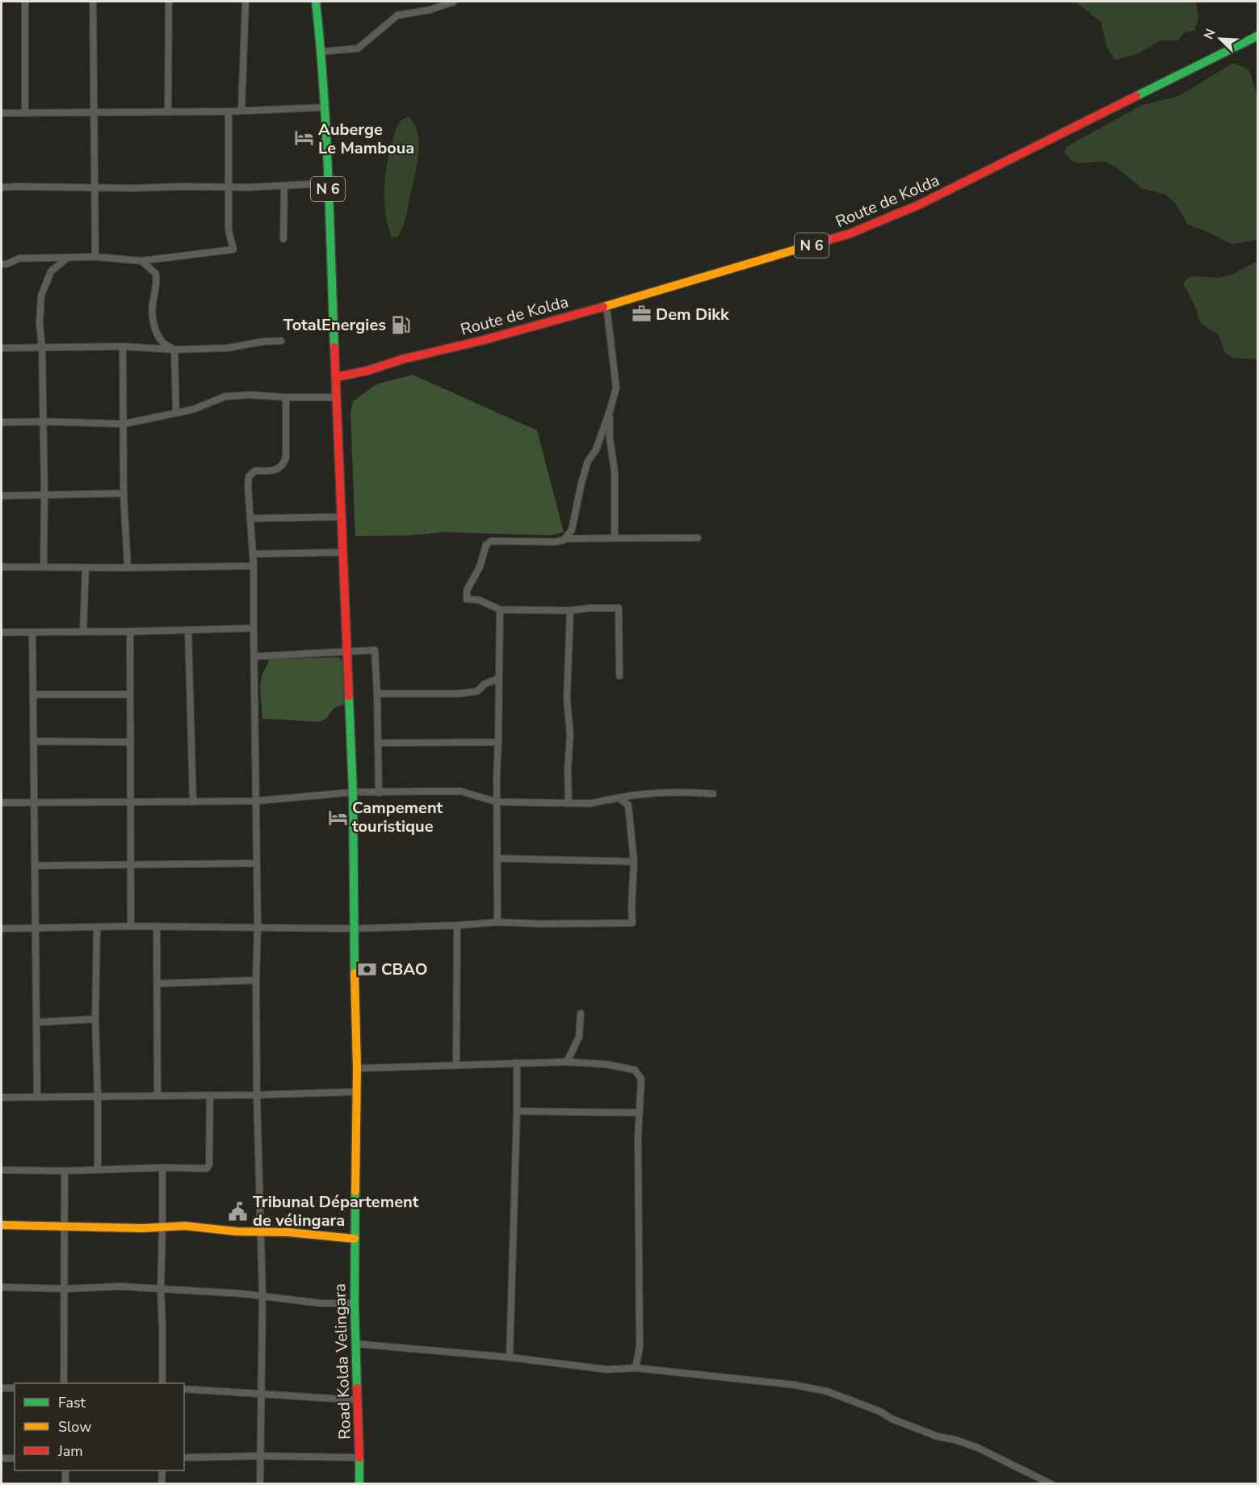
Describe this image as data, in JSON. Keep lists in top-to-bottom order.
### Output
{
  "streets": {
    "main road": ["N 6", "Route de Kolda", "Road Kolda Velingara"]
  },
  "crossings": [
    ["N 6", "Route de Kolda"],
    ["N 6", "Road Kolda Velingara"],
    ["Route de Kolda", "Road Kolda Velingara"]
  ],
  "places": {
    "hotel": ["Auberge Le Mamboua", "Campement touristique"],
    "office": ["Dem Dikk"],
    "fuel station": ["TotalEnergies"],
    "bank": ["CBAO"],
    "public building": ["Tribunal Département de vélingara"]
  },
  "legend": ["Fast", "Slow", "Jam"],
  "north": "top left"
}
